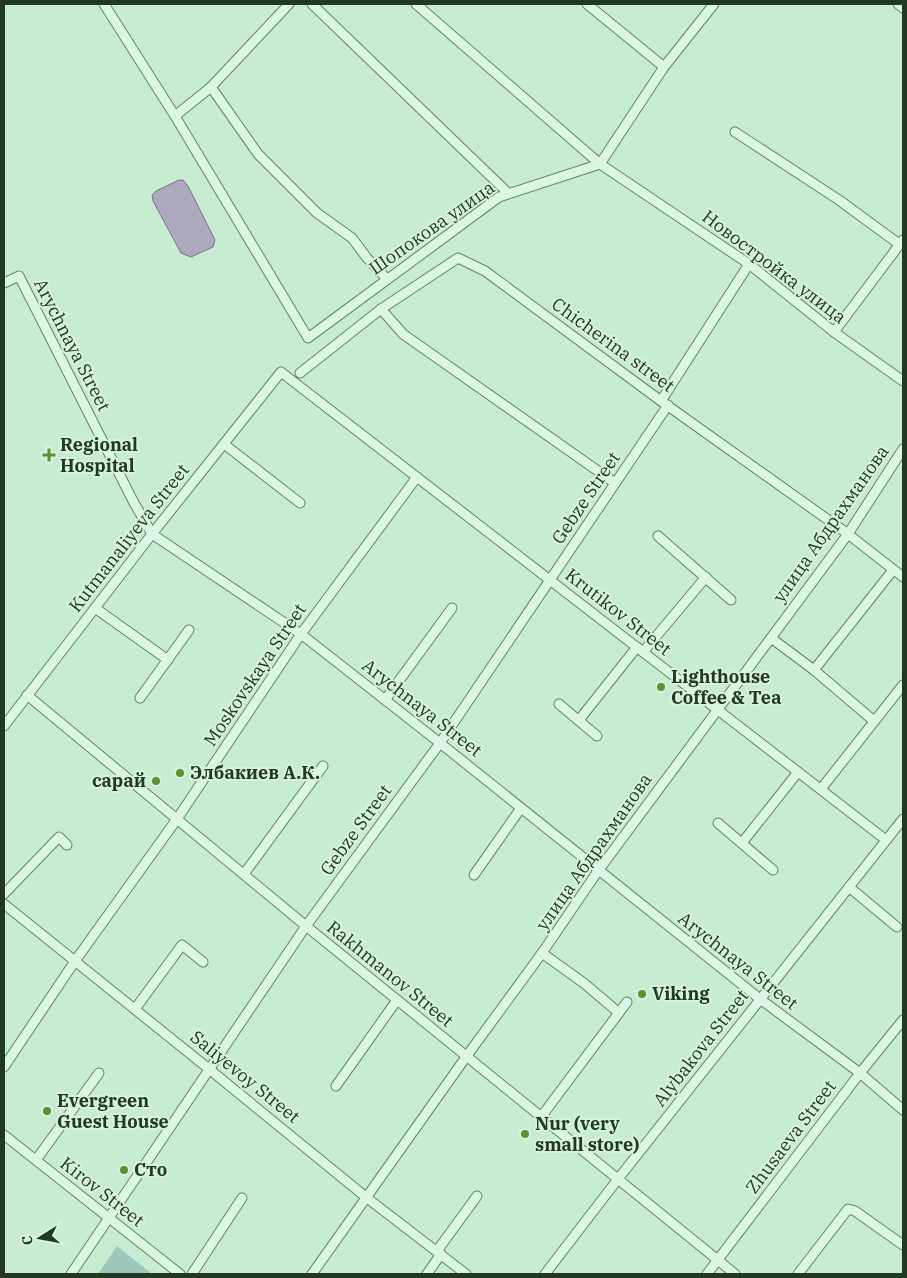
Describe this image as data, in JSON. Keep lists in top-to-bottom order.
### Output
{
  "streets": {
    "street": [
      "Шопокова улица",
      "Новостройка улица",
      "Arychnaya Street",
      "Chicherina street",
      "Gebze Street",
      "улица Абдрахманова",
      "Kutmanaliyeva Street",
      "Krutikov Street",
      "Moskovskaya Street",
      "Rakhmanov Street",
      "Alybakova Street",
      "Saliyevoy Street",
      "Zhusaeva Street",
      "Kirov Street"
    ]
  },
  "crossings": [
    ["Шопокова улица", "Новостройка улица"],
    ["Новостройка улица", "Gebze Street"],
    ["Arychnaya Street", "Gebze Street"],
    ["Arychnaya Street", "улица Абдрахманова"],
    ["Arychnaya Street", "Kutmanaliyeva Street"],
    ["Arychnaya Street", "Moskovskaya Street"],
    ["Arychnaya Street", "Alybakova Street"],
    ["Arychnaya Street", "Zhusaeva Street"],
    ["Chicherina street", "Gebze Street"],
    ["Chicherina street", "улица Абдрахманова"],
    ["Gebze Street", "Krutikov Street"],
    ["Gebze Street", "Rakhmanov Street"],
    ["Gebze Street", "Saliyevoy Street"],
    ["Gebze Street", "Kirov Street"],
    ["улица Абдрахманова", "Krutikov Street"],
    ["улица Абдрахманова", "Rakhmanov Street"],
    ["улица Абдрахманова", "Saliyevoy Street"],
    ["Kutmanaliyeva Street", "Krutikov Street"],
    ["Kutmanaliyeva Street", "Rakhmanov Street"],
    ["Krutikov Street", "Moskovskaya Street"],
    ["Krutikov Street", "Alybakova Street"],
    ["Moskovskaya Street", "Rakhmanov Street"],
    ["Moskovskaya Street", "Saliyevoy Street"],
    ["Rakhmanov Street", "Alybakova Street"],
    ["Rakhmanov Street", "Zhusaeva Street"]
  ],
  "places": {
    "health": ["Regional Hospital"],
    "other": [
      "Lighthouse Coffee & Tea",
      "Элбакиев А.К.",
      "сарай",
      "Viking",
      "Evergreen Guest House",
      "Nur (very small store)",
      "Сто"
    ]
  },
  "north": "left"
}
